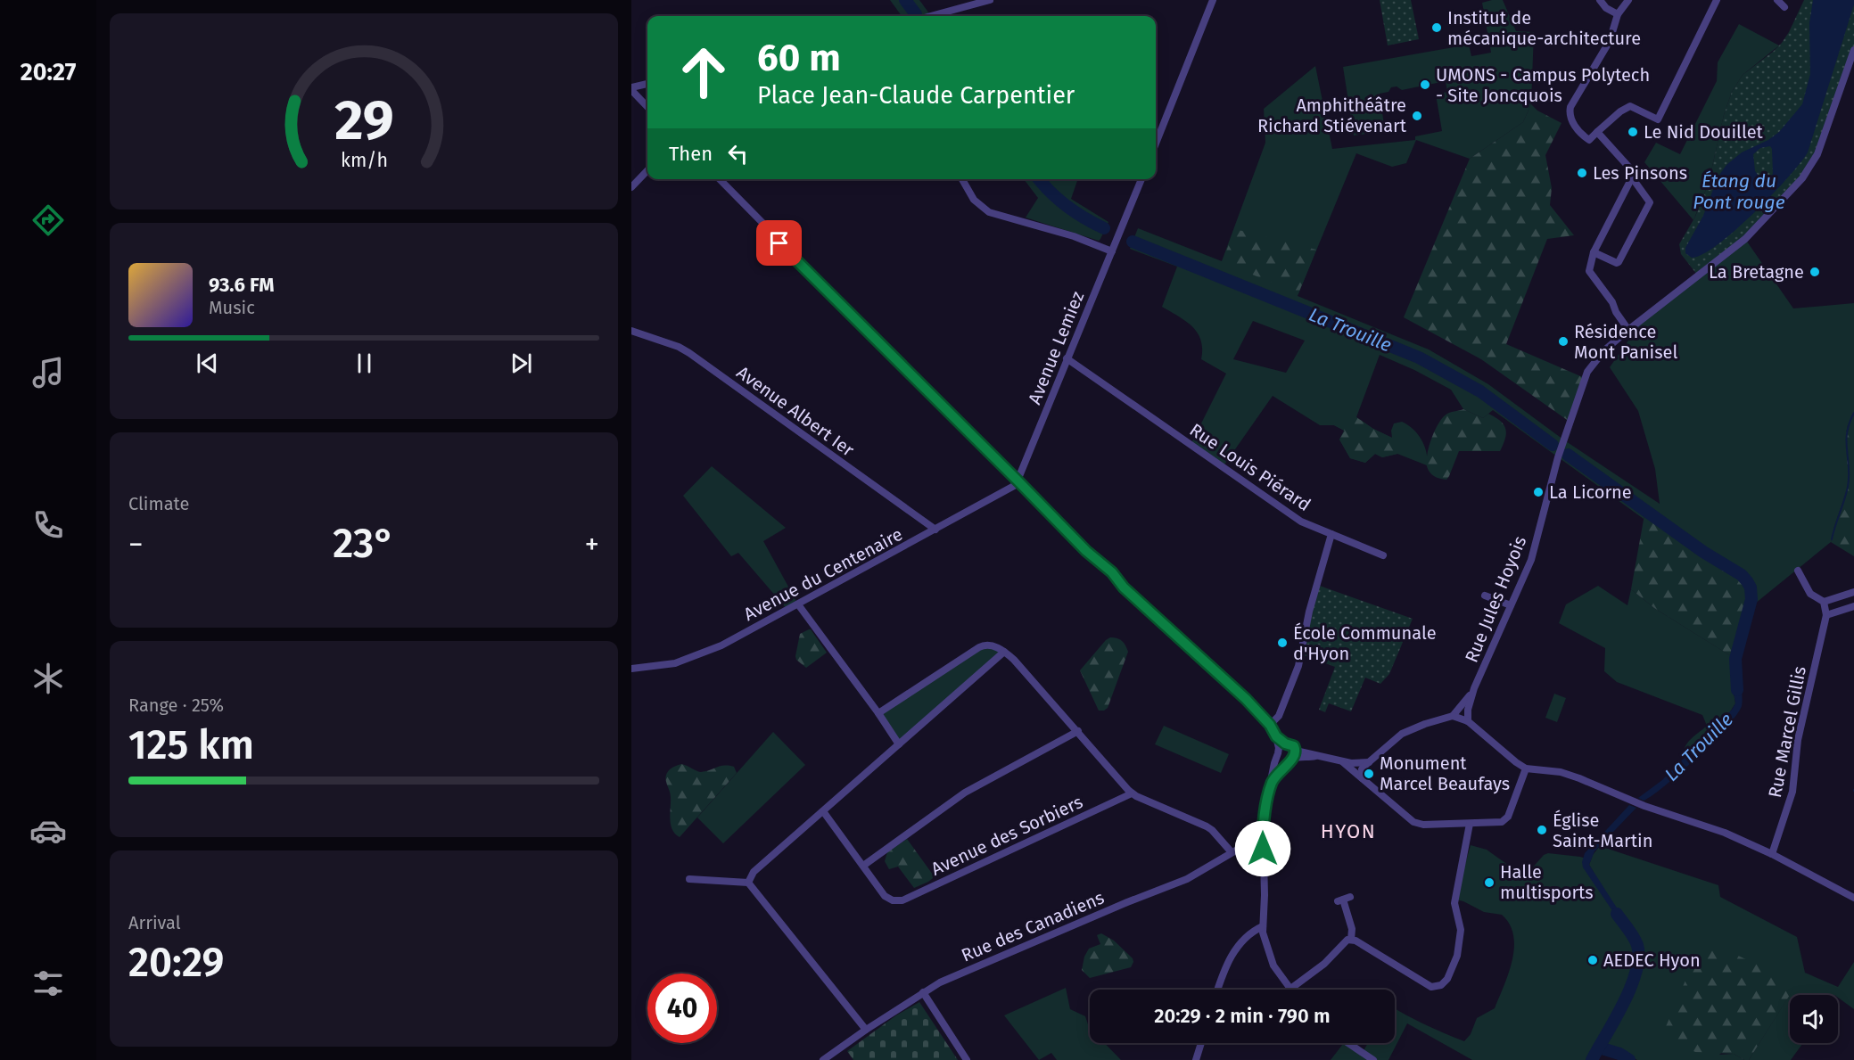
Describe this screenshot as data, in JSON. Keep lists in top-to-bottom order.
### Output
{
  "streets": {
    "street": [
      "Avenue Lemiez",
      "Avenue Albert Ier",
      "Rue Louis Piérard",
      "Avenue du Centenaire",
      "Rue Jules Hoyois",
      "Rue Marcel Gillis",
      "Avenue des Sorbiers",
      "Rue des Canadiens"
    ]
  },
  "crossings": [
    ["Avenue Lemiez", "Rue Louis Piérard"],
    ["Avenue Lemiez", "Avenue du Centenaire"],
    ["Avenue Albert Ier", "Avenue du Centenaire"]
  ],
  "districts": ["HYON"],
  "water": ["Étang du Pont rouge", "La Trouille"],
  "places": [
    "Institut de mécanique-architecture",
    "UMONS - Campus Polytech - Site Joncquois",
    "Amphithéâtre Richard Stiévenart",
    "Le Nid Douillet",
    "Les Pinsons",
    "La Bretagne",
    "Résidence Mont Panisel",
    "La Licorne",
    "École Communale d'Hyon",
    "Monument Marcel Beaufays",
    "Église Saint-Martin",
    "Halle multisports",
    "AEDEC Hyon"
  ],
  "page": {
    "tabs": "20:27",
    "turn": ["60 m", "Place Jean-Claude Carpentier"],
    "then": "Then",
    "song": ["93.6 FM", "Music"],
    "tile": [
      "Climate",
      ["Range · 25%", "125 km"],
      ["Arrival", "20:29"]
    ],
    "heat": ["−", "23°", "+"],
    "limit": "40",
    "trip": "20:29 · 2 min · 790 m",
    "gauge": ["29", "km/h"]
  }
}
